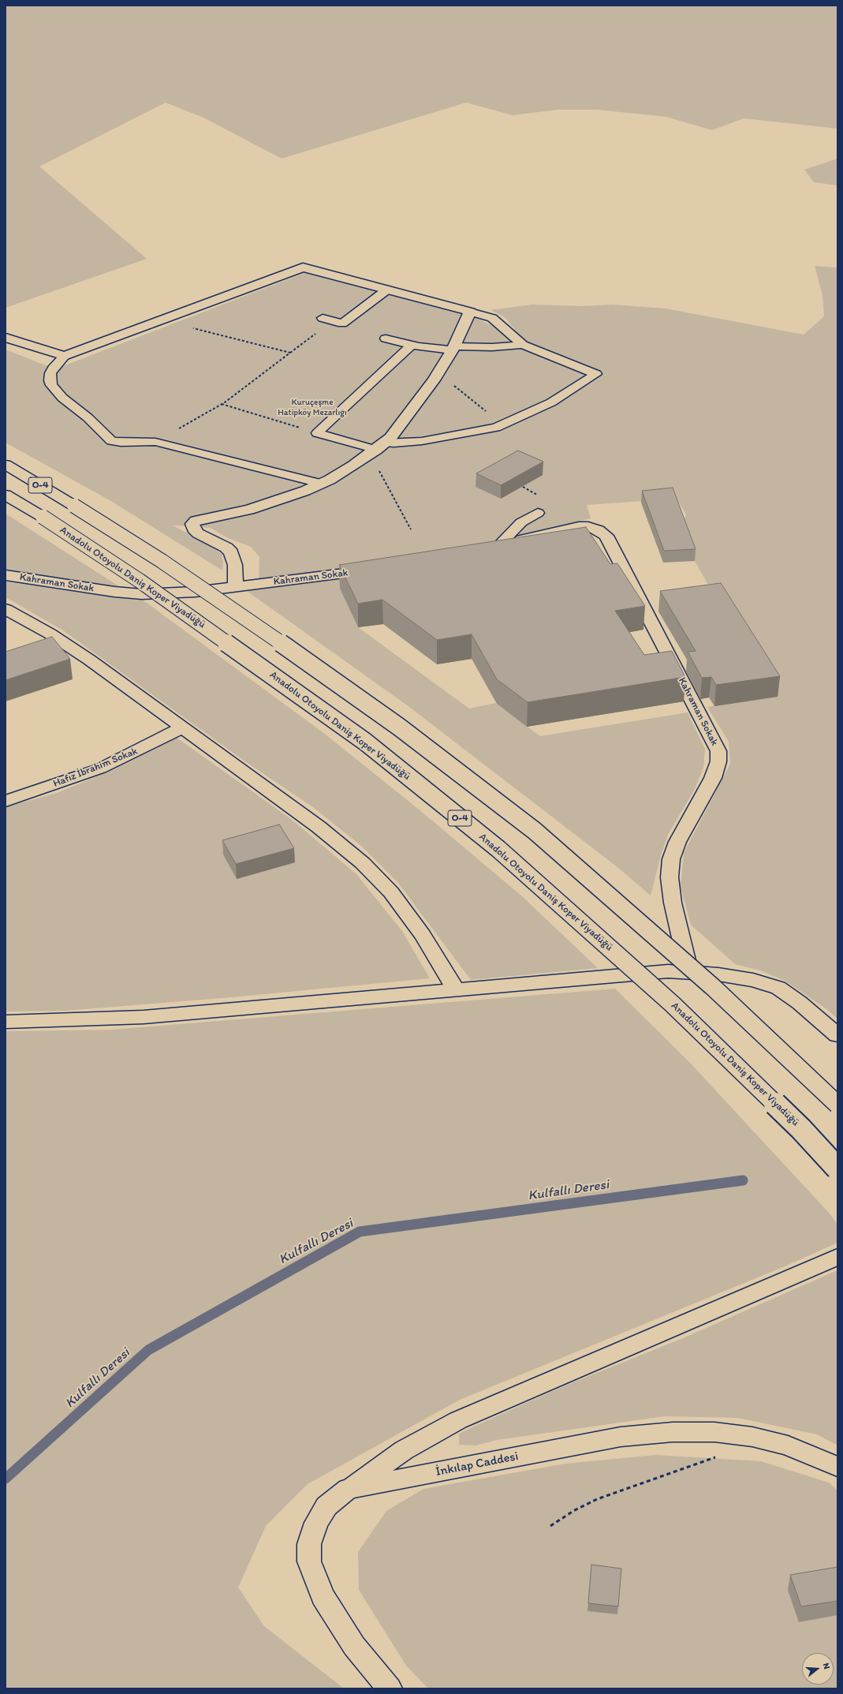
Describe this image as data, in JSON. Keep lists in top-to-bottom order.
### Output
{
  "streets": {
    "main road": [
      "O-4",
      "Anadolu Otoyolu Daniş Koper Viyadüğü",
      "Kahraman Sokak",
      "Hafız İbrahim Sokak",
      "İnkılap Caddesi"
    ]
  },
  "water": ["Kulfallı Deresi"],
  "parks": ["Kuruçeşme Hatipköy Mezarlığı"],
  "north": "right"
}
